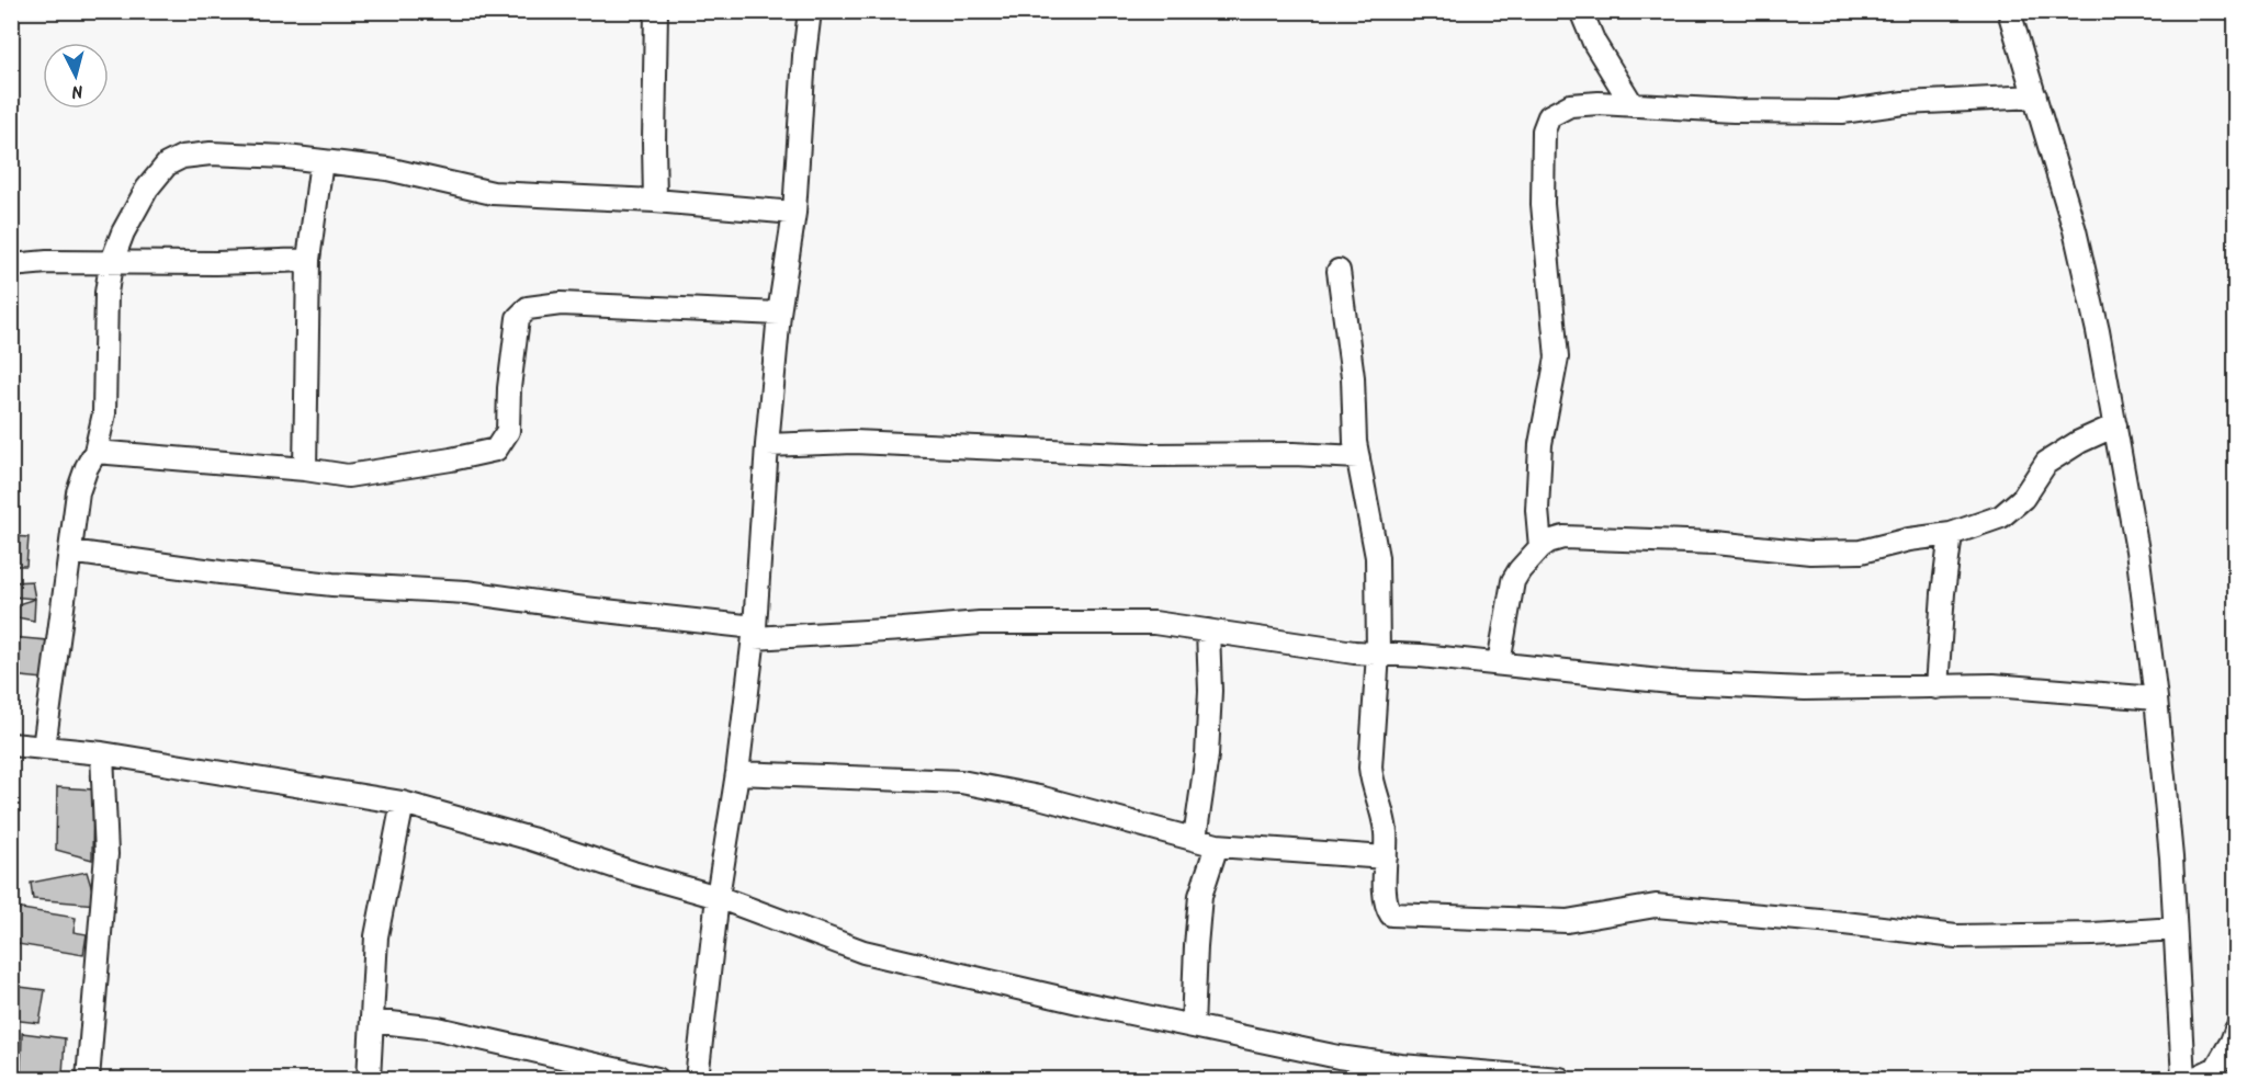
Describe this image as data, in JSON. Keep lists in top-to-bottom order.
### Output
{
  "north": "bottom"
}
